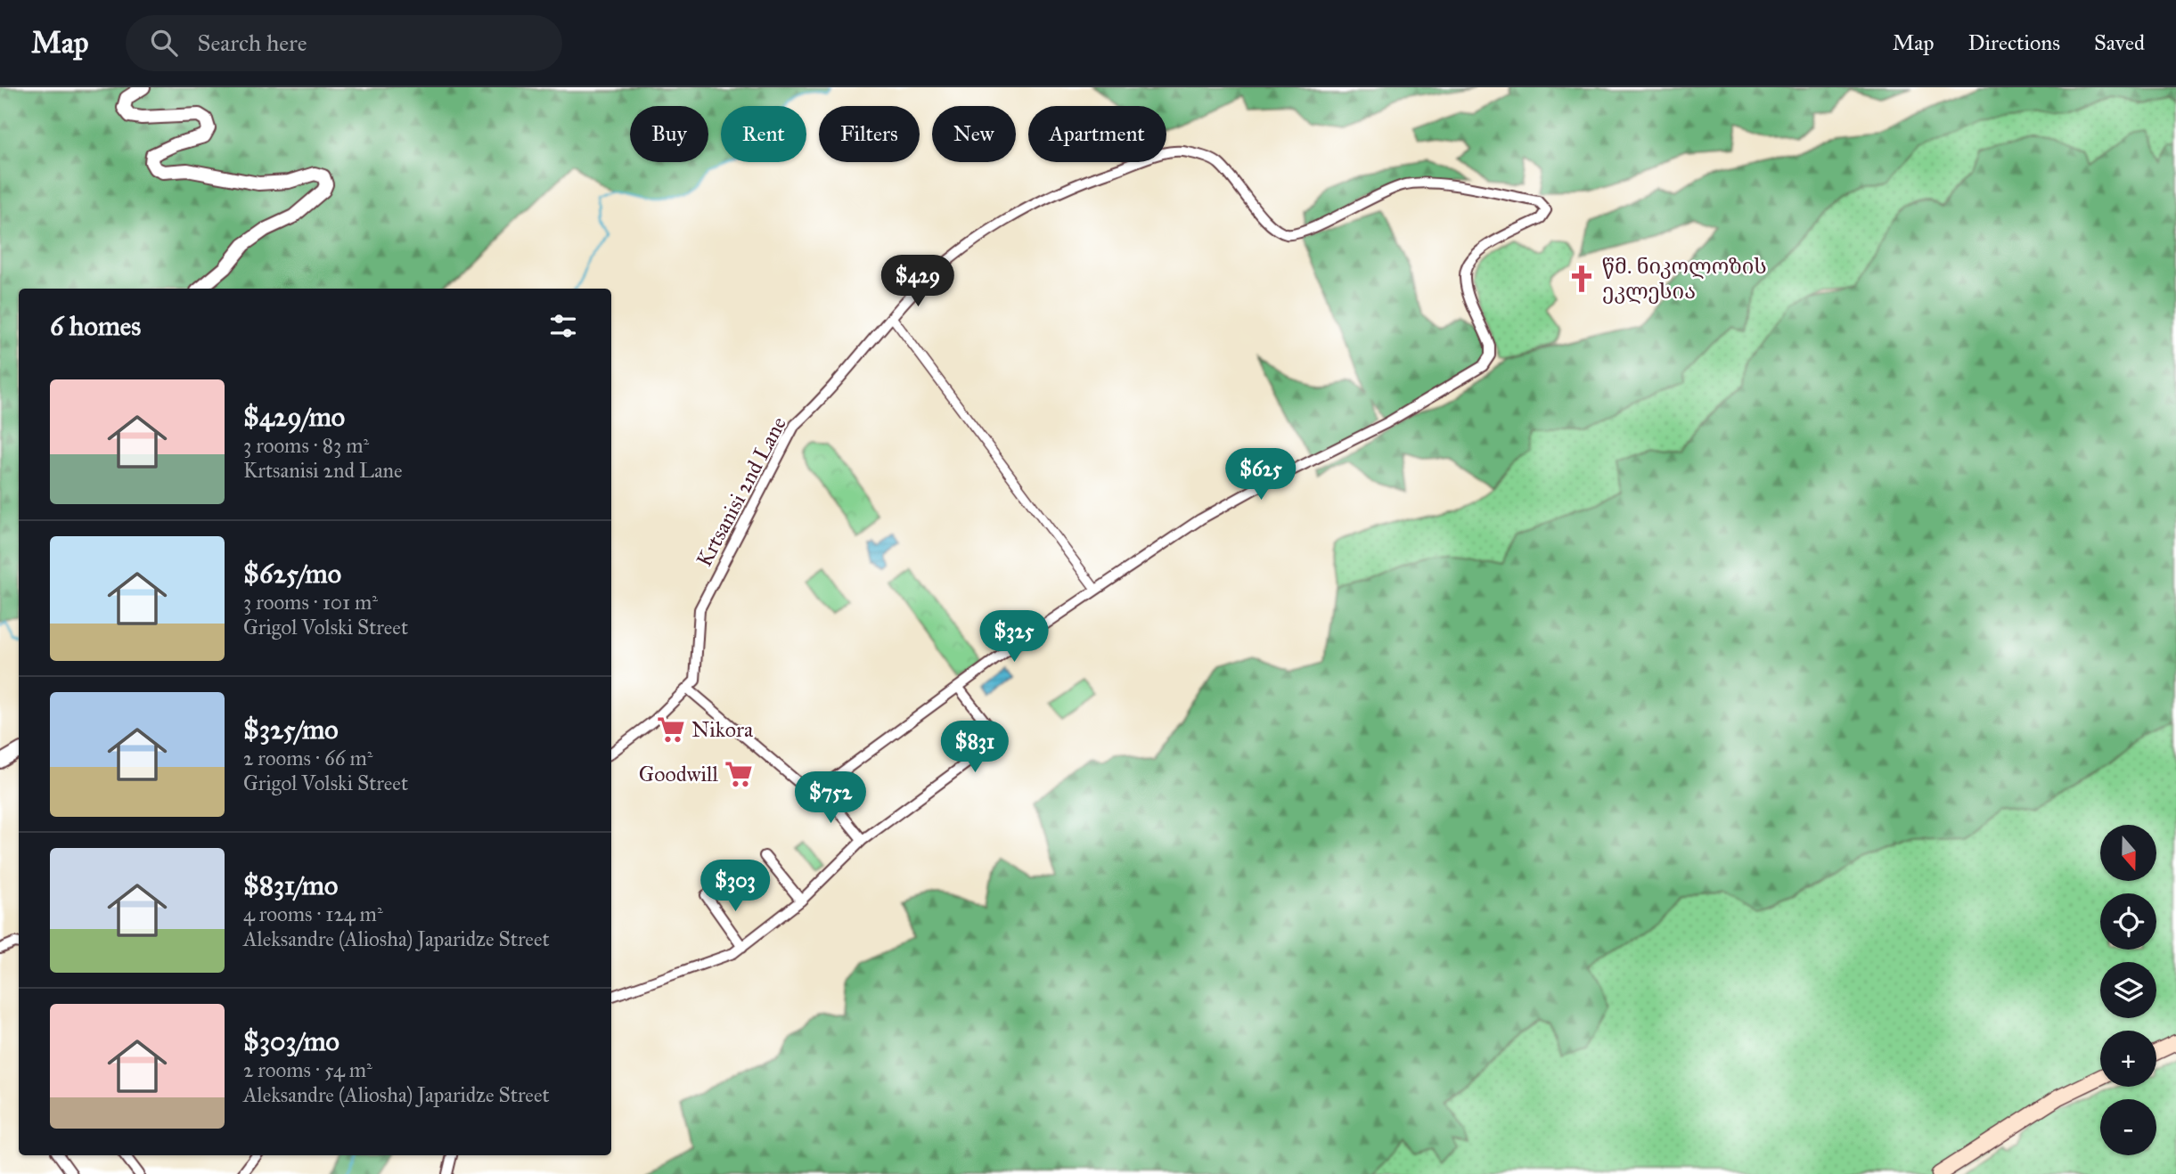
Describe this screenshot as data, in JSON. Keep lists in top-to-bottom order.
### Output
{
  "streets": {
    "street": ["Krtsanisi 2nd Lane"]
  },
  "places": {
    "church": ["წმ. ნიკოლოზის ეკლესია"],
    "supermarket": ["Nikora", "Goodwill"]
  },
  "north": "bottom",
  "page": {
    "header": "Map",
    "search": "Search here",
    "nav": ["Map", "Directions", "Saved"],
    "chip": [
      "Buy",
      "Rent",
      "Filters",
      "New",
      "Apartment"
    ],
    "price": [
      "$429",
      "$625",
      "$325",
      "$831",
      "$752",
      "$303"
    ],
    "heading": "6 homes",
    "list": [
      {
        "name": "$429/mo",
        "note": "3 rooms · 83 m² · Krtsanisi 2nd Lane"
      },
      {
        "name": "$625/mo",
        "note": "3 rooms · 101 m² · Grigol Volski Street"
      },
      {
        "name": "$325/mo",
        "note": "2 rooms · 66 m² · Grigol Volski Street"
      },
      {
        "name": "$831/mo",
        "note": "4 rooms · 124 m² · Aleksandre (Aliosha) Japaridze Street"
      },
      {
        "name": "$303/mo",
        "note": "2 rooms · 54 m² · Aleksandre (Aliosha) Japaridze Street"
      }
    ],
    "map_buttons": ["+", "−"]
  }
}
